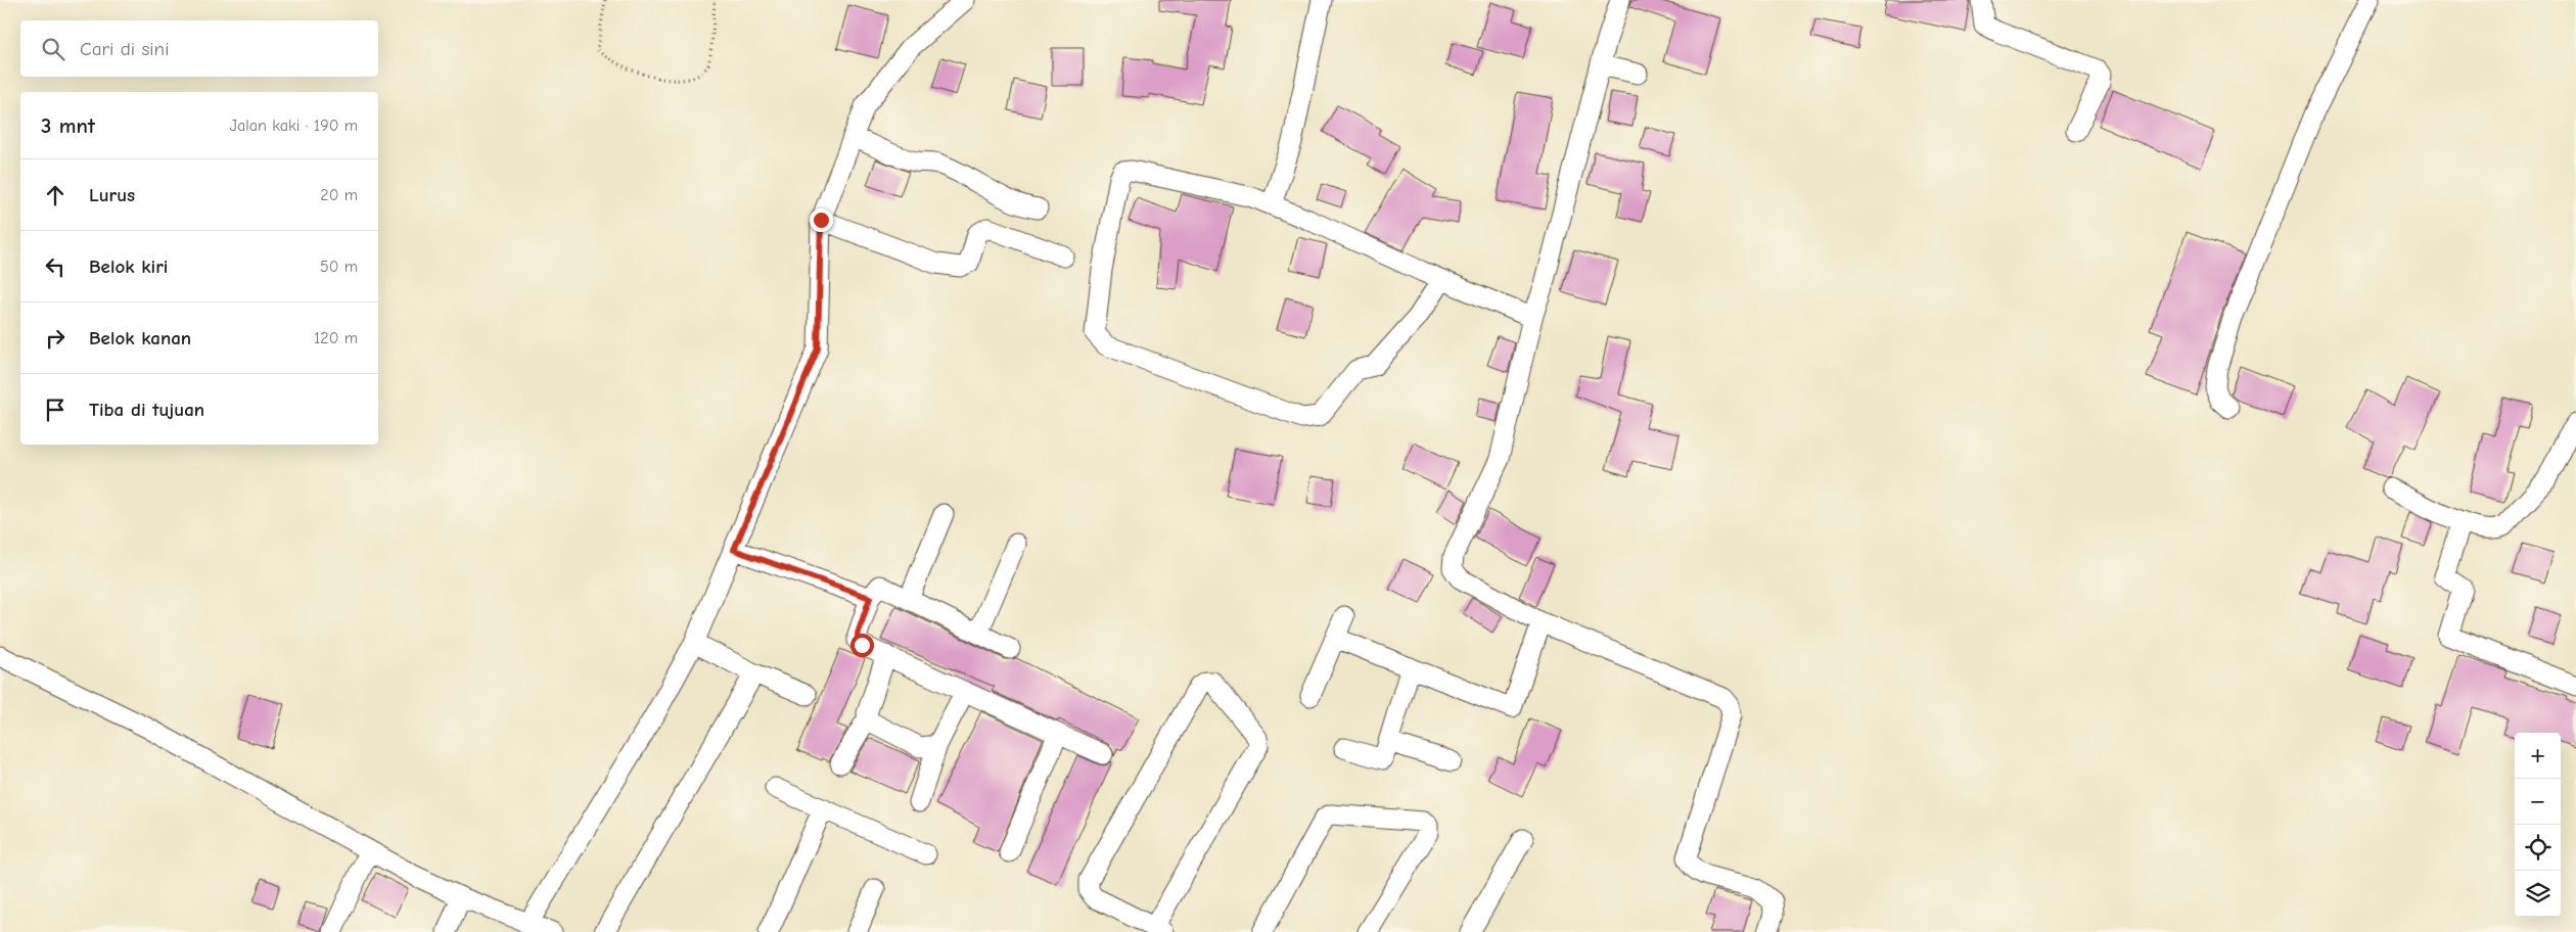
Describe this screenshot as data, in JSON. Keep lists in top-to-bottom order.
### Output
{
  "page": {
    "search": "Cari di sini",
    "heading": ["3 mnt", "Jalan kaki · 190 m"],
    "list": [
      ["Lurus", "20 m"],
      ["Belok kiri", "50 m"],
      ["Belok kanan", "120 m"],
      "Tiba di tujuan"
    ],
    "map_buttons": ["+", "−"]
  }
}
